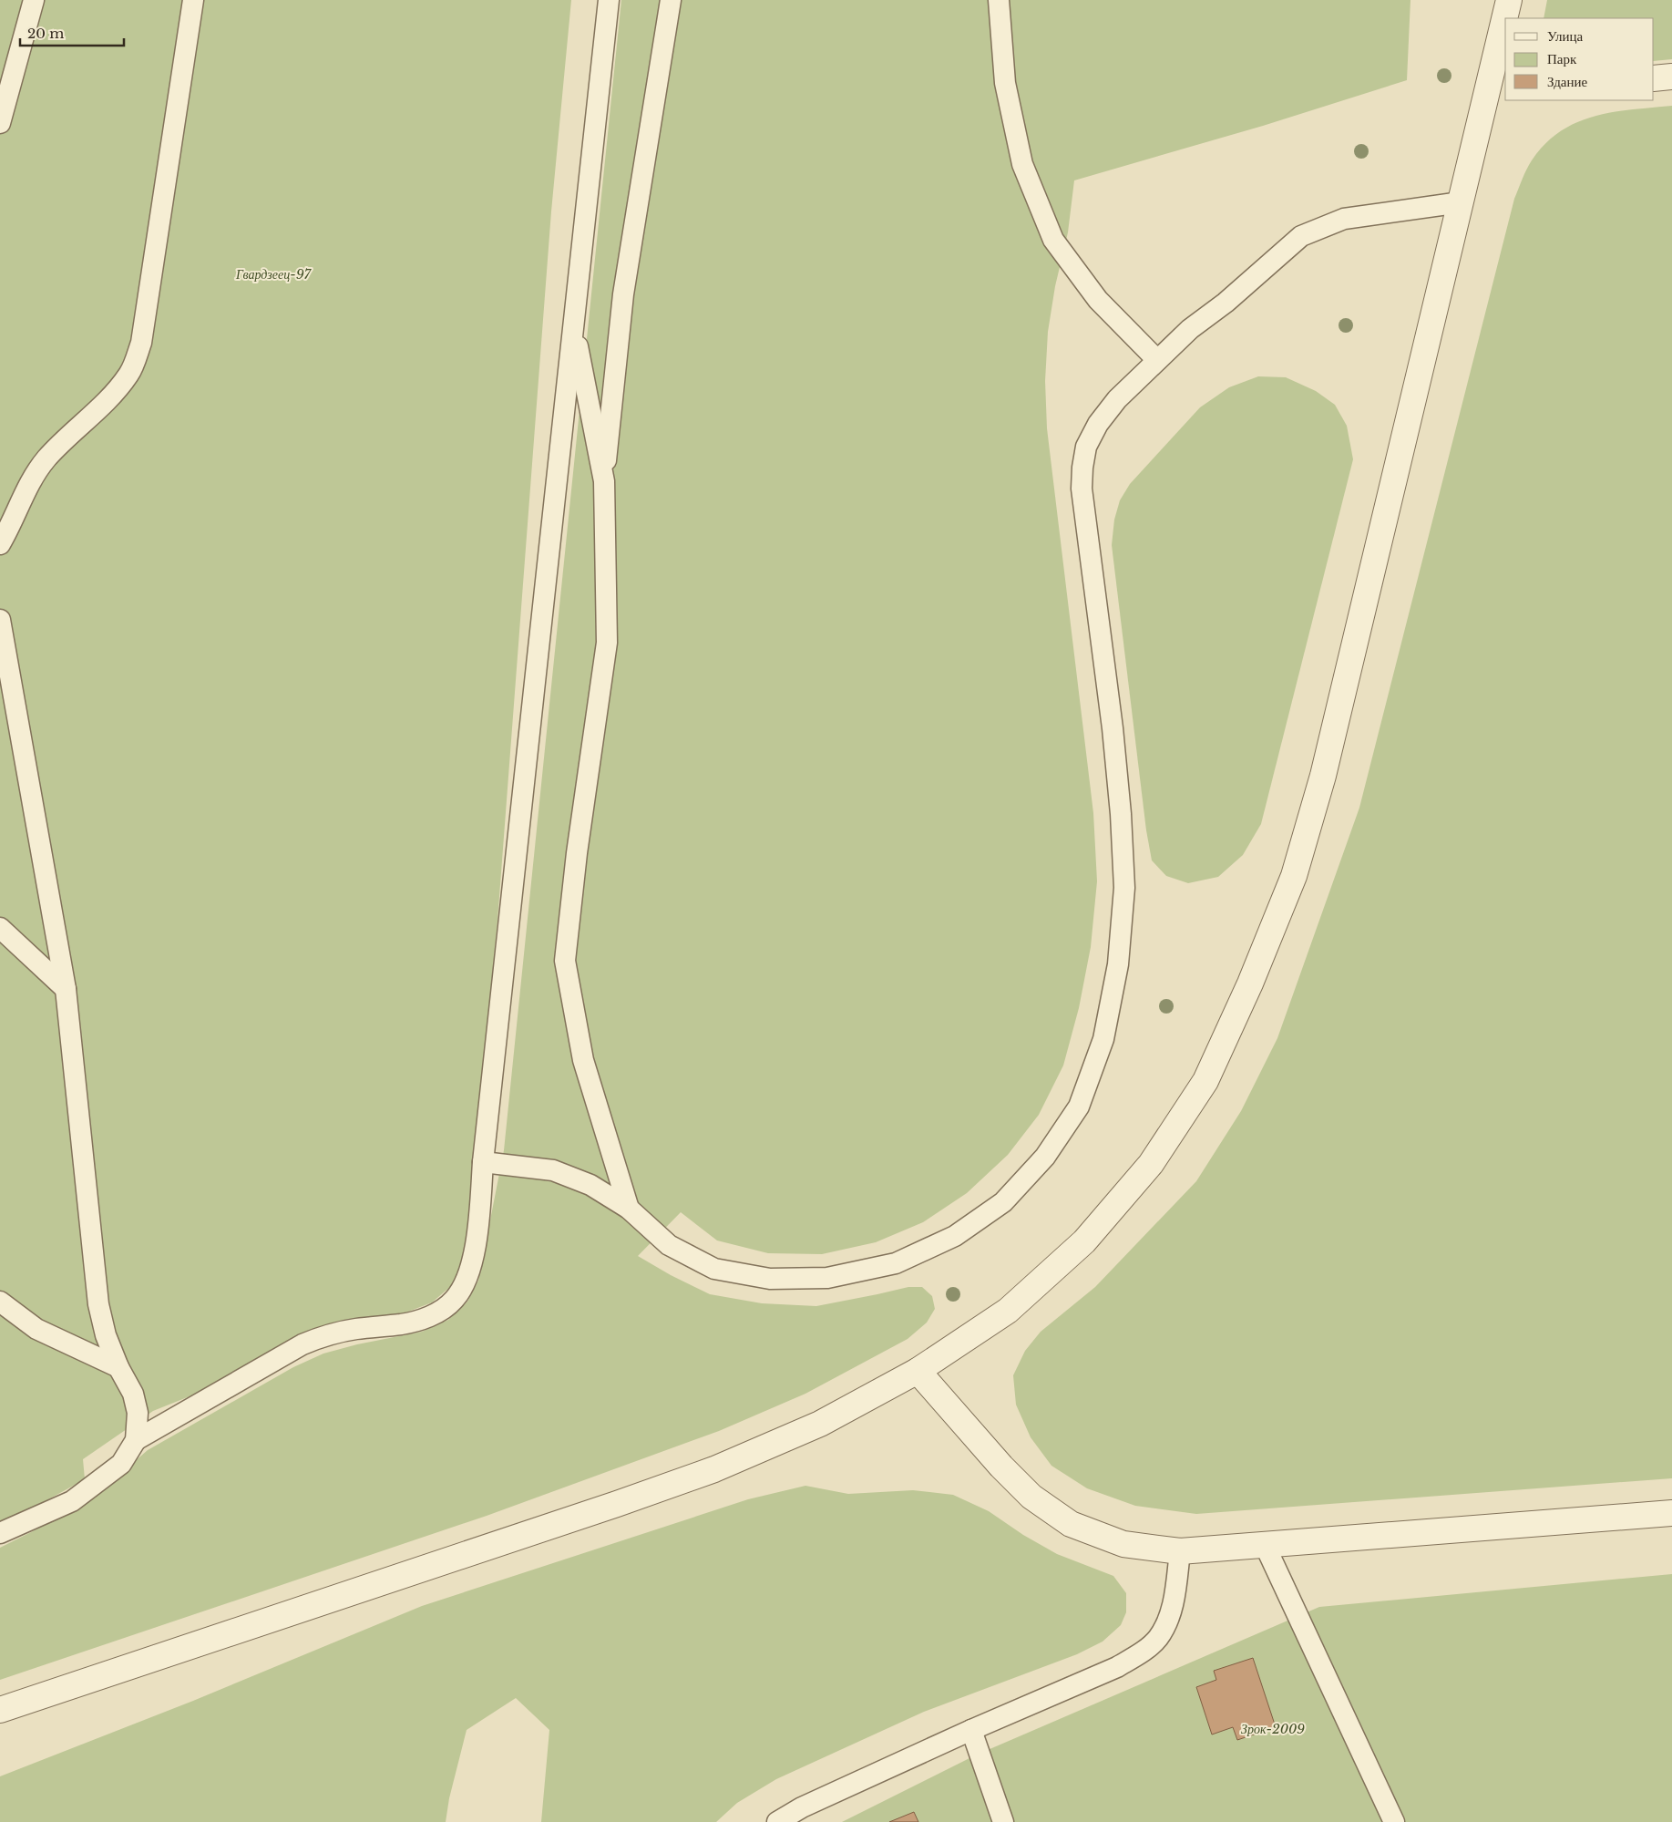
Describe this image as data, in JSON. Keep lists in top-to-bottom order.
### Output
{
  "parks": ["Гвардзеец-97", "Зрок-2009"],
  "legend": ["Улица", "Парк", "Здание"],
  "scale_bar": "20 m"
}
